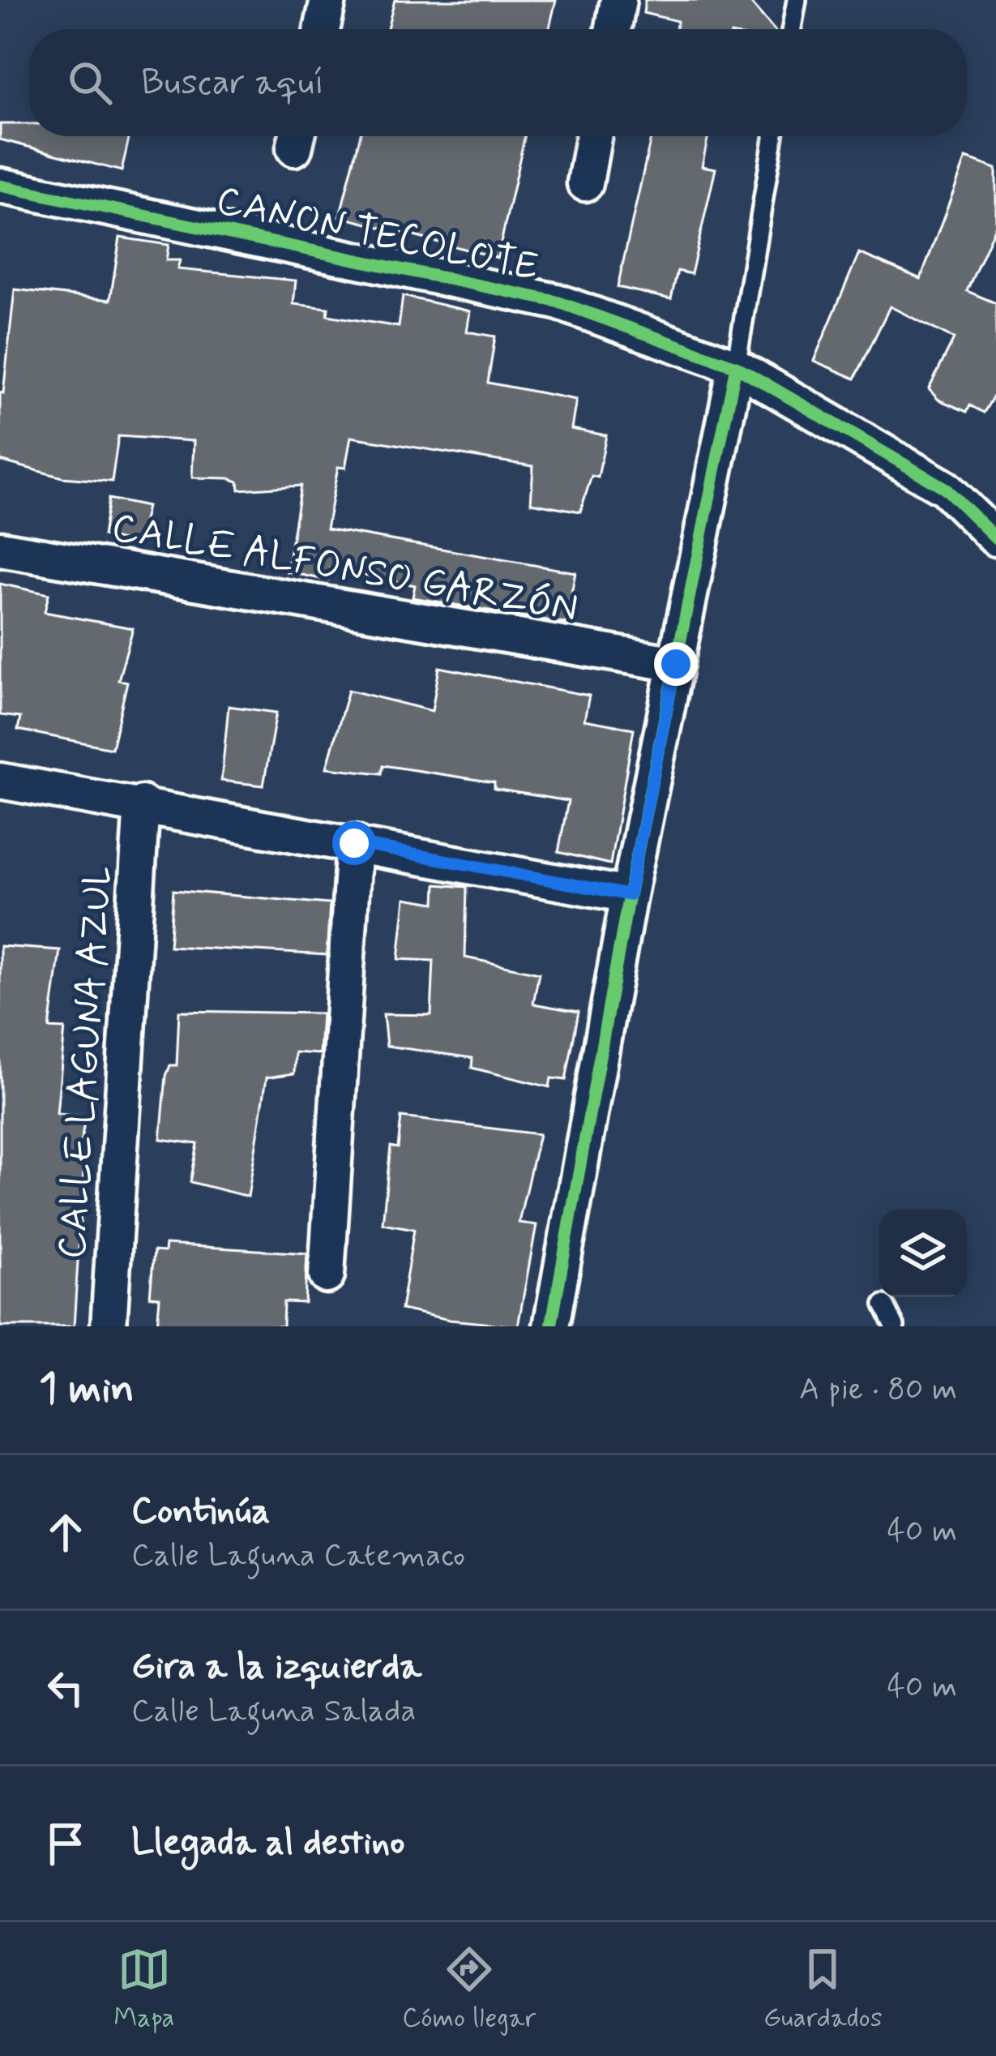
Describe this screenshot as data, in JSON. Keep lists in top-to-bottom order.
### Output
{
  "streets": {
    "street": ["CANON TECOLOTE", "CALLE ALFONSO GARZÓN", "CALLE LAGUNA AZUL"]
  },
  "page": {
    "search": "Buscar aquí",
    "heading": ["1 min", "A pie · 80 m"],
    "list": [
      ["Continúa", "Calle Laguna Catemaco", "40 m"],
      ["Gira a la izquierda", "Calle Laguna Salada", "40 m"],
      "Llegada al destino"
    ],
    "nav": ["Mapa", "Cómo llegar", "Guardados"]
  }
}
